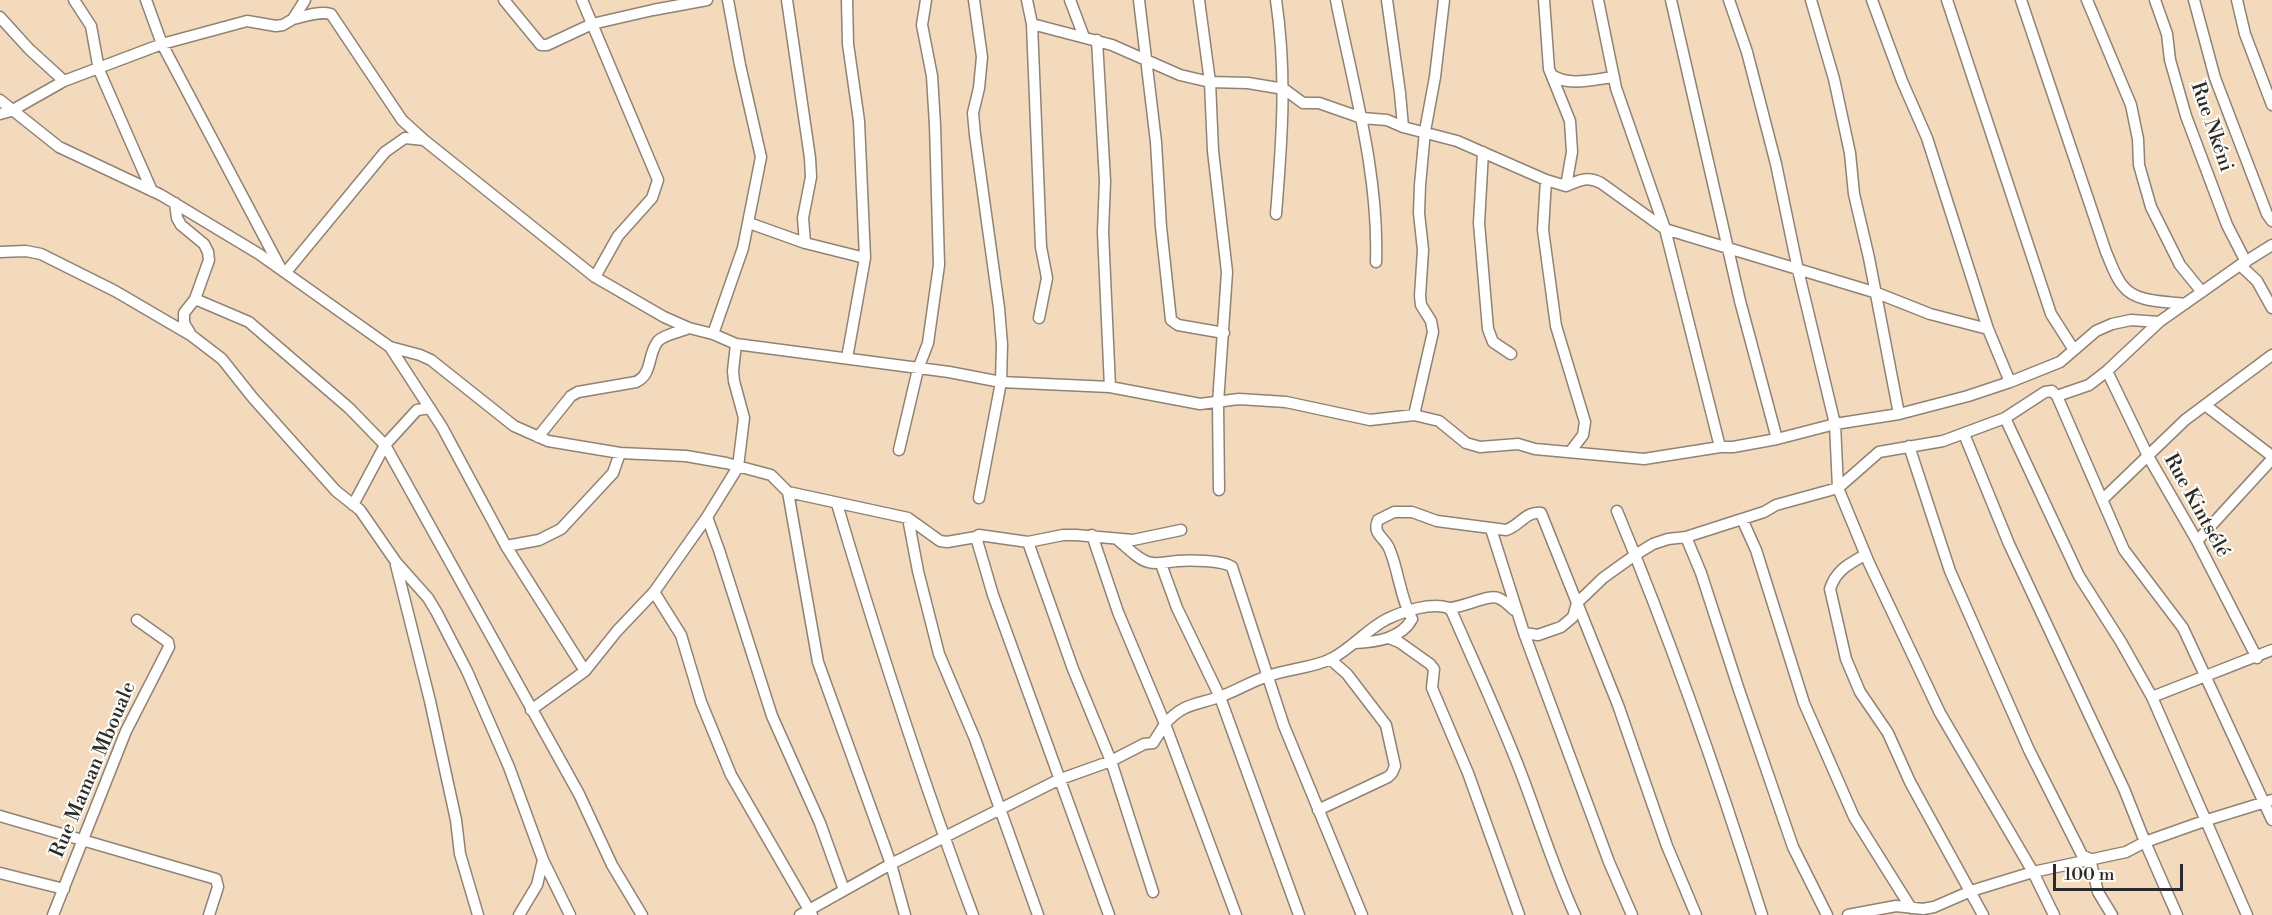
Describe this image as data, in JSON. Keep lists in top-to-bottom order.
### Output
{
  "streets": {
    "street": ["Rue Nkéni", "Rue Kintsélé", "Rue Maman Mbouale"]
  },
  "scale_bar": "100 m"
}
